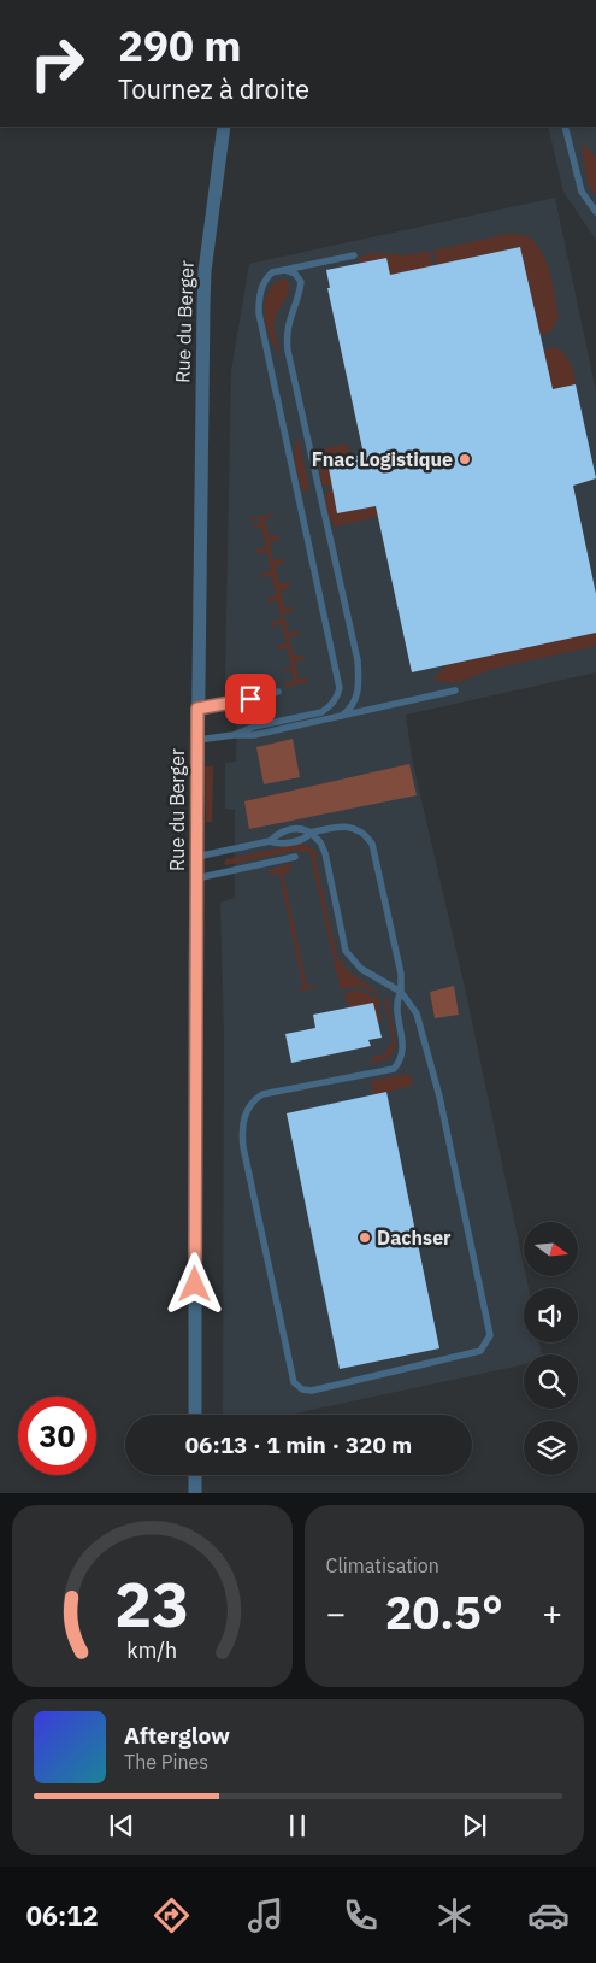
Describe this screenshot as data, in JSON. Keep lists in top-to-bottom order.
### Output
{
  "streets": {
    "street": ["Rue du Berger"]
  },
  "places": ["Fnac Logistique", "Dachser"],
  "north": "right",
  "page": {
    "turn": ["290 m", "Tournez à droite"],
    "limit": "30",
    "trip": "06:13 · 1 min · 320 m",
    "tile": "Climatisation",
    "heat": ["−", "20.5°", "+"],
    "song": ["Afterglow", "The Pines"],
    "tabs": "06:12",
    "gauge": ["23", "km/h"]
  }
}
